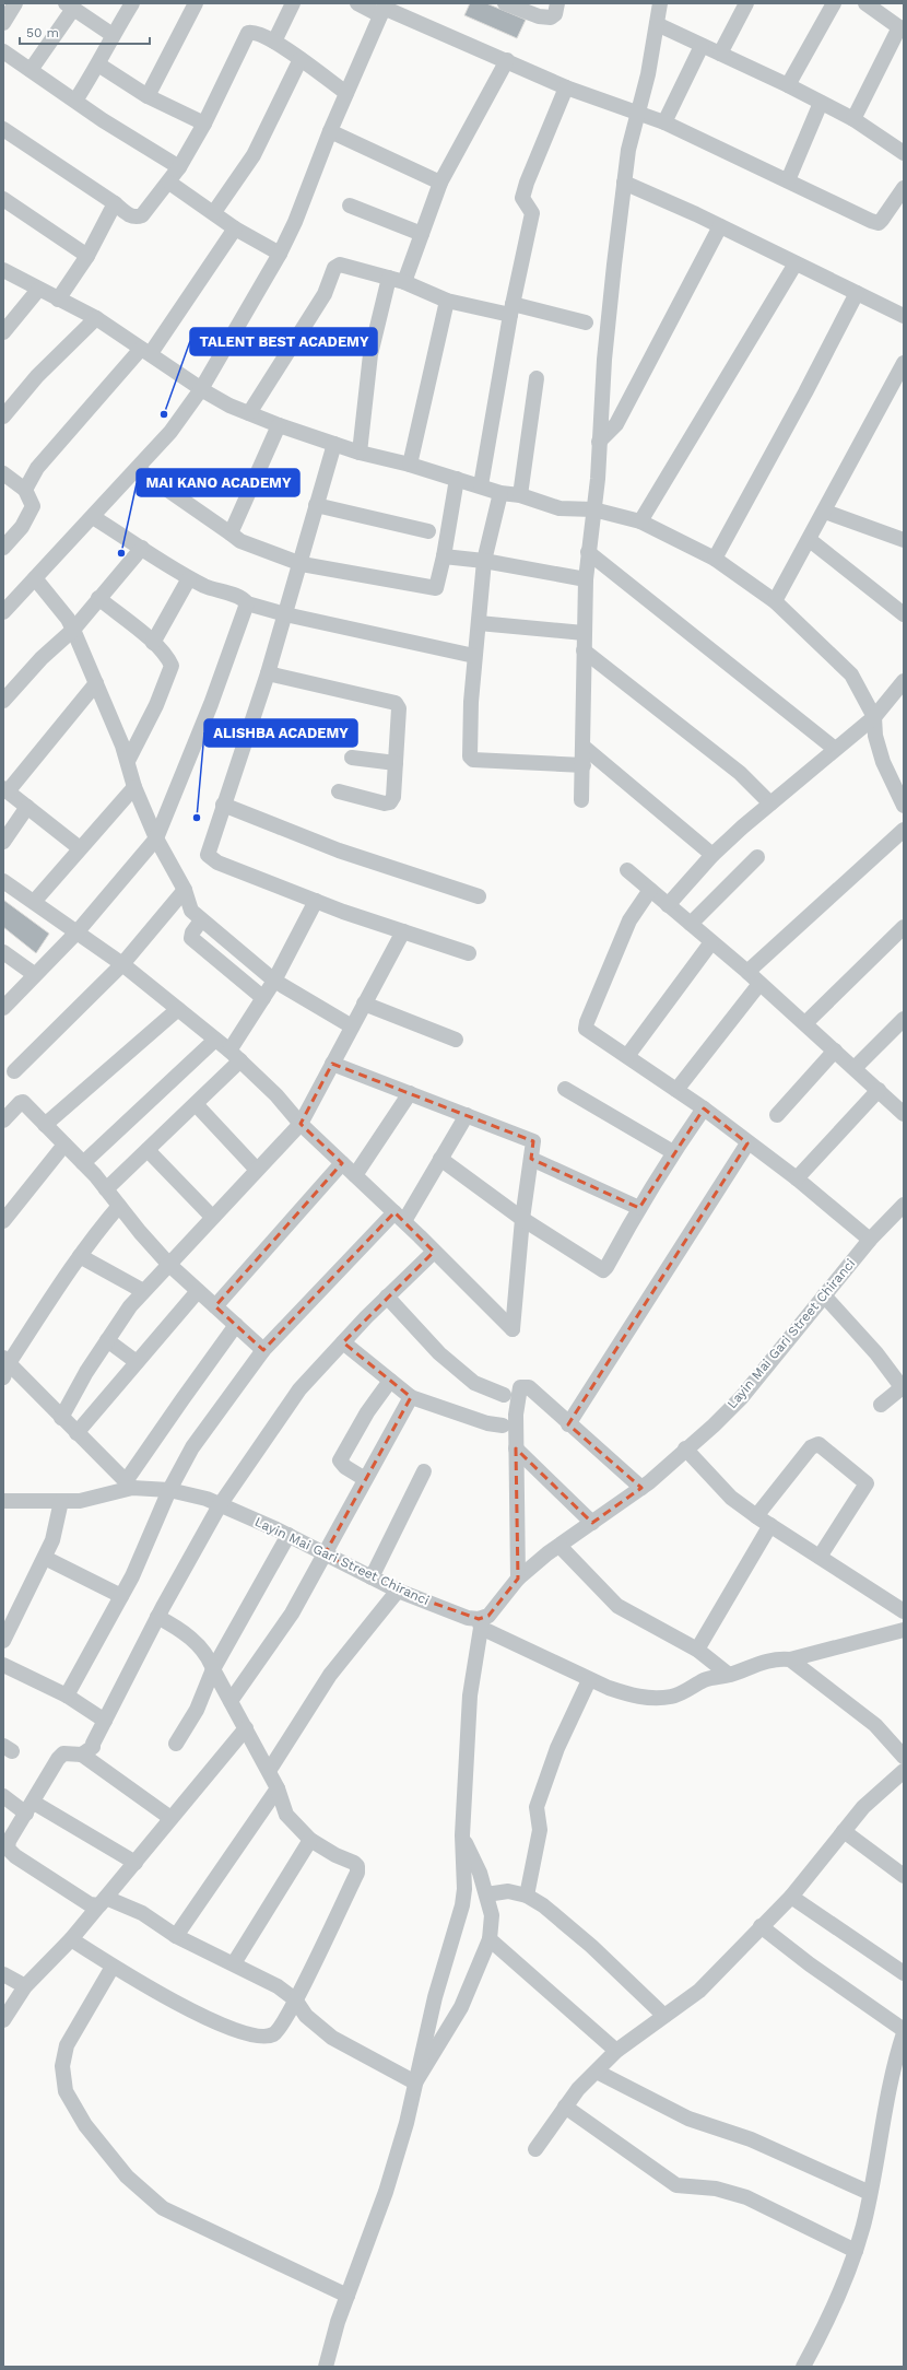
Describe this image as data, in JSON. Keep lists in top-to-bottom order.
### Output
{
  "streets": {
    "street": ["Layin Mai Gari Street Chiranci"]
  },
  "places": ["TALENT BEST ACADEMY", "MAI KANO ACADEMY", "ALISHBA ACADEMY"],
  "scale_bar": "50 m"
}
